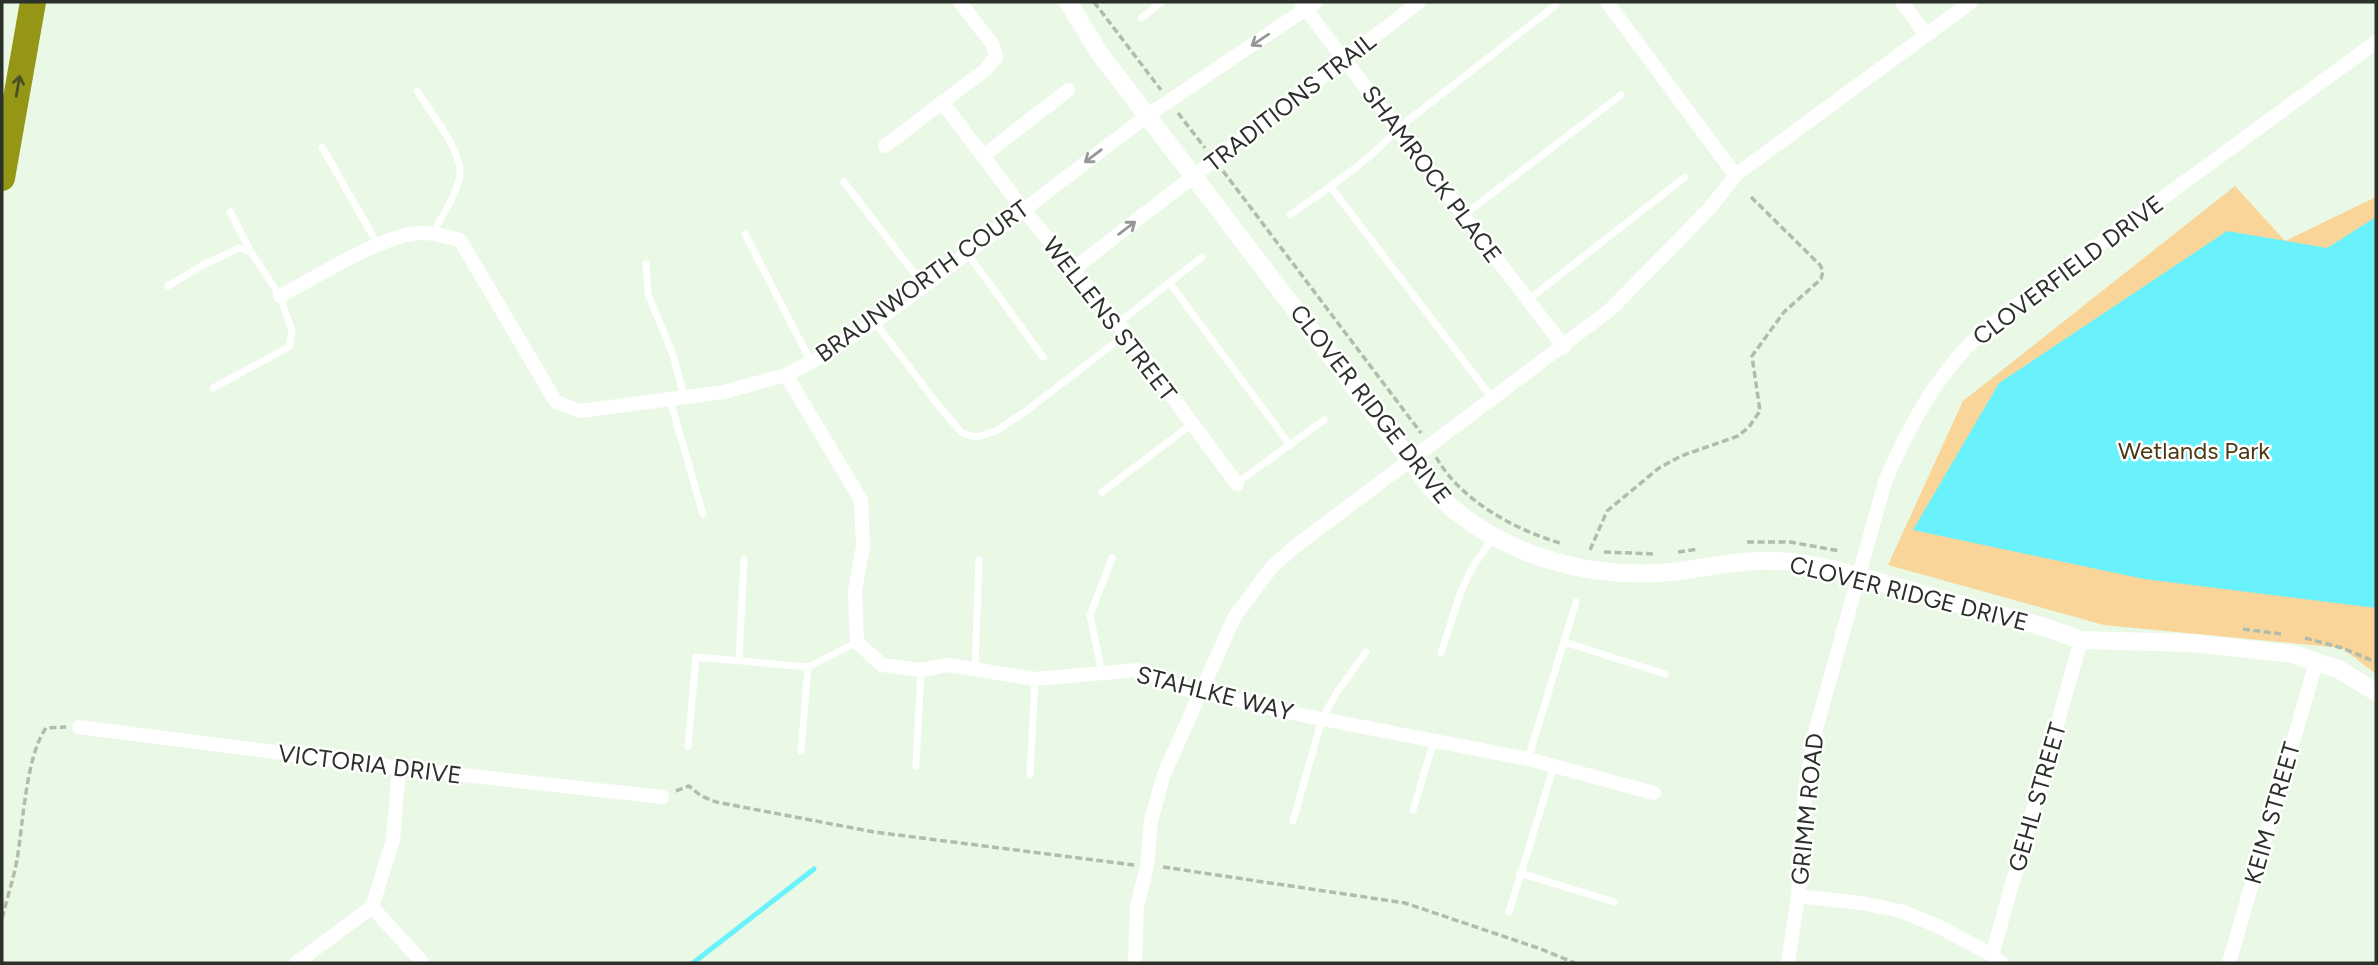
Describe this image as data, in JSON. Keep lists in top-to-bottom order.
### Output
{
  "streets": {
    "street": [
      "TRADITIONS TRAIL",
      "SHAMROCK PLACE",
      "CLOVERFIELD DRIVE",
      "BRAUNWORTH COURT",
      "WELLENS STREET",
      "CLOVER RIDGE DRIVE",
      "STAHLKE WAY",
      "VICTORIA DRIVE",
      "GEHL STREET",
      "GRIMM ROAD",
      "KEIM STREET"
    ]
  },
  "crossings": [
    ["TRADITIONS TRAIL", "SHAMROCK PLACE"],
    ["TRADITIONS TRAIL", "CLOVER RIDGE DRIVE"],
    ["SHAMROCK PLACE", "BRAUNWORTH COURT"],
    ["CLOVERFIELD DRIVE", "CLOVER RIDGE DRIVE"],
    ["CLOVERFIELD DRIVE", "GRIMM ROAD"],
    ["BRAUNWORTH COURT", "WELLENS STREET"],
    ["BRAUNWORTH COURT", "CLOVER RIDGE DRIVE"],
    ["CLOVER RIDGE DRIVE", "GEHL STREET"],
    ["CLOVER RIDGE DRIVE", "GRIMM ROAD"],
    ["CLOVER RIDGE DRIVE", "KEIM STREET"]
  ],
  "parks": ["Wetlands Park"]
}
